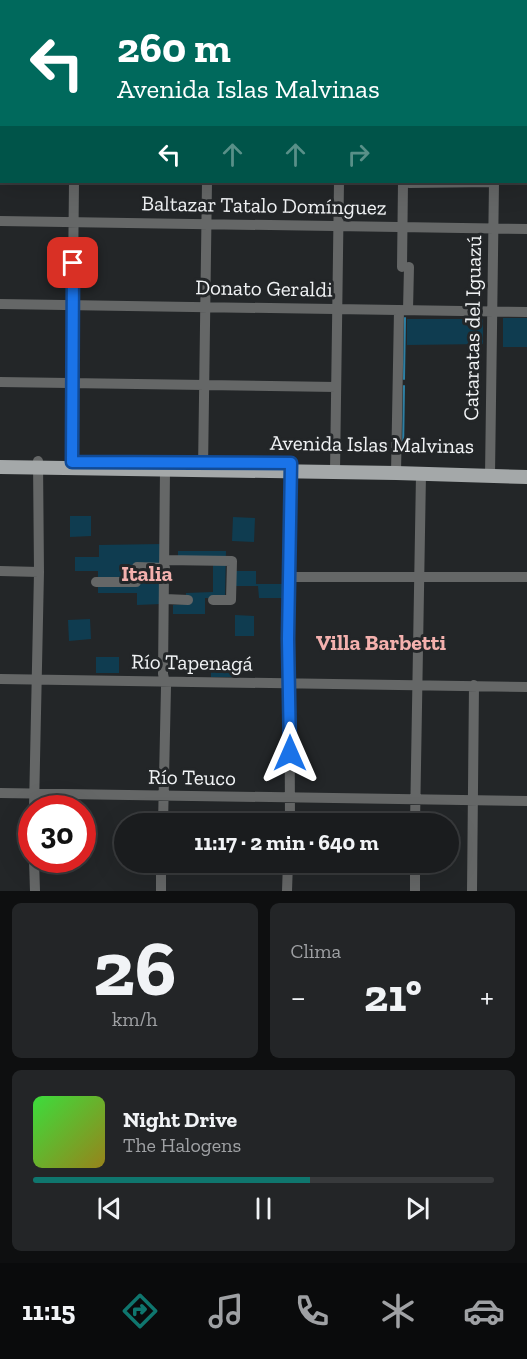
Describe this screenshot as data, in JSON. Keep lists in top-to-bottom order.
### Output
{
  "streets": {
    "main road": ["Avenida Islas Malvinas"],
    "street": [
      "Baltazar Tatalo Domínguez",
      "Donato Geraldi",
      "Cataratas del Iguazú",
      "Río Tapenagá",
      "Río Teuco"
    ]
  },
  "crossings": [
    ["Baltazar Tatalo Domínguez", "Cataratas del Iguazú"],
    ["Donato Geraldi", "Cataratas del Iguazú"],
    ["Cataratas del Iguazú", "Avenida Islas Malvinas"]
  ],
  "districts": ["Italia", "Villa Barbetti"],
  "page": {
    "turn": ["260 m", "Avenida Islas Malvinas"],
    "limit": "30",
    "trip": "11:17 · 2 min · 640 m",
    "tile": [
      ["26", "km/h"],
      "Clima"
    ],
    "heat": ["−", "21°", "+"],
    "song": ["Night Drive", "The Halogens"],
    "tabs": "11:15"
  }
}
